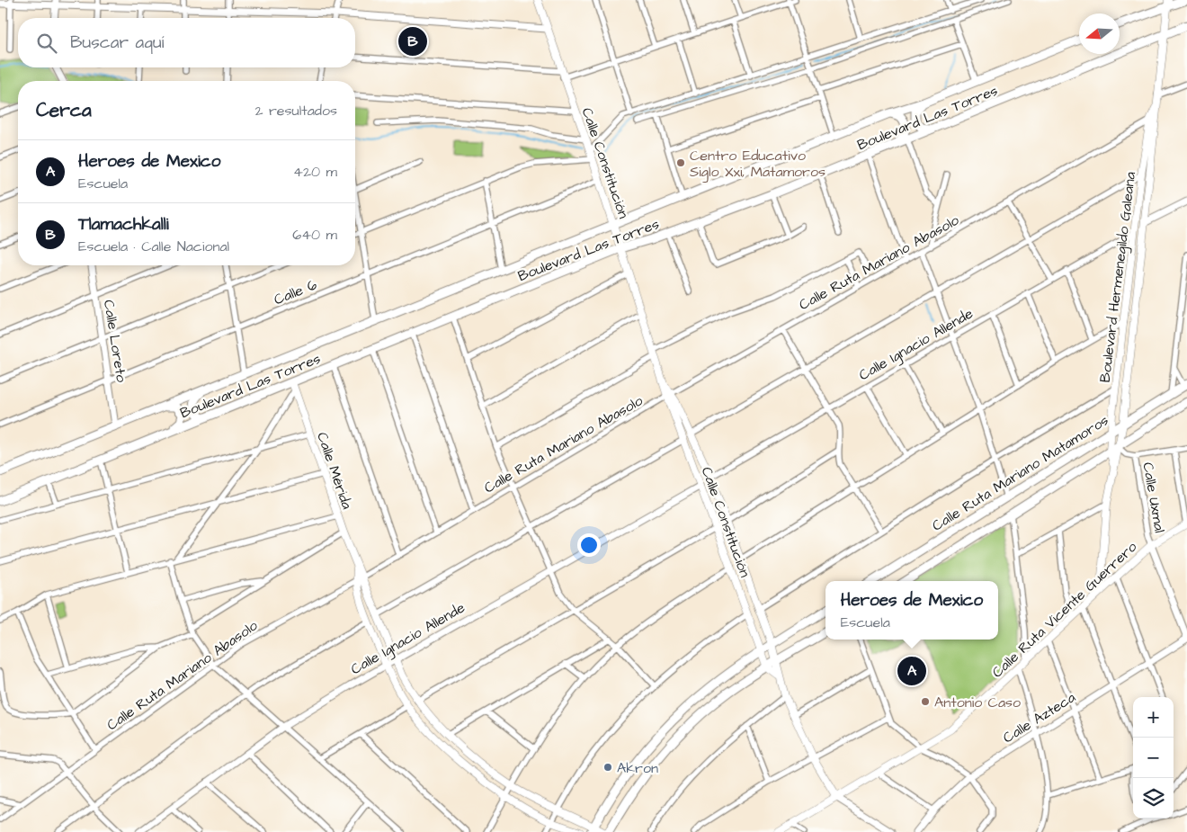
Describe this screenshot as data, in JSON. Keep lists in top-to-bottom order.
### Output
{
  "streets": {
    "main road": [
      "Boulevard Las Torres",
      "Calle Constitución",
      "Boulevard Hermenegildo Galeana",
      "Calle Mérida",
      "Calle Ruta Mariano Matamoros",
      "Calle Ruta Vicente Guerrero"
    ],
    "street": [
      "Calle Ruta Mariano Abasolo",
      "Calle 6",
      "Calle Loreto",
      "Calle Ignacio Allende",
      "Calle Uxmal",
      "Calle Azteca"
    ]
  },
  "crossings": [
    ["Boulevard Las Torres", "Calle Constitución"],
    ["Boulevard Las Torres", "Boulevard Hermenegildo Galeana"],
    ["Boulevard Las Torres", "Calle Loreto"],
    ["Boulevard Las Torres", "Calle Mérida"],
    ["Calle Constitución", "Calle Ruta Mariano Abasolo"],
    ["Calle Constitución", "Calle 6"],
    ["Calle Constitución", "Calle Ignacio Allende"],
    ["Calle Constitución", "Calle Ruta Vicente Guerrero"],
    ["Calle Ruta Mariano Abasolo", "Boulevard Hermenegildo Galeana"],
    ["Calle Ruta Mariano Abasolo", "Calle Mérida"],
    ["Boulevard Hermenegildo Galeana", "Calle Ignacio Allende"],
    ["Boulevard Hermenegildo Galeana", "Calle Ruta Mariano Matamoros"],
    ["Boulevard Hermenegildo Galeana", "Calle Uxmal"],
    ["Boulevard Hermenegildo Galeana", "Calle Ruta Vicente Guerrero"],
    ["Calle 6", "Calle Loreto"],
    ["Calle Ruta Mariano Matamoros", "Calle Uxmal"],
    ["Calle Uxmal", "Calle Ruta Vicente Guerrero"],
    ["Calle Uxmal", "Calle Azteca"]
  ],
  "places": ["Centro Educativo Siglo Xxi, Matamoros", "Antonio Caso", "Akron"],
  "north": "left",
  "page": {
    "search": "Buscar aquí",
    "pins": ["B", "A"],
    "heading": ["Cerca", "2 resultados"],
    "list": [
      {
        "mark": "A",
        "name": "Heroes de Mexico",
        "note": "Escuela",
        "value": "420 m"
      },
      {
        "mark": "B",
        "name": "Tlamachkalli",
        "note": "Escuela · Calle Nacional",
        "value": "640 m"
      }
    ],
    "popup": ["Heroes de Mexico", "Escuela"],
    "map_buttons": ["+", "−"]
  }
}
